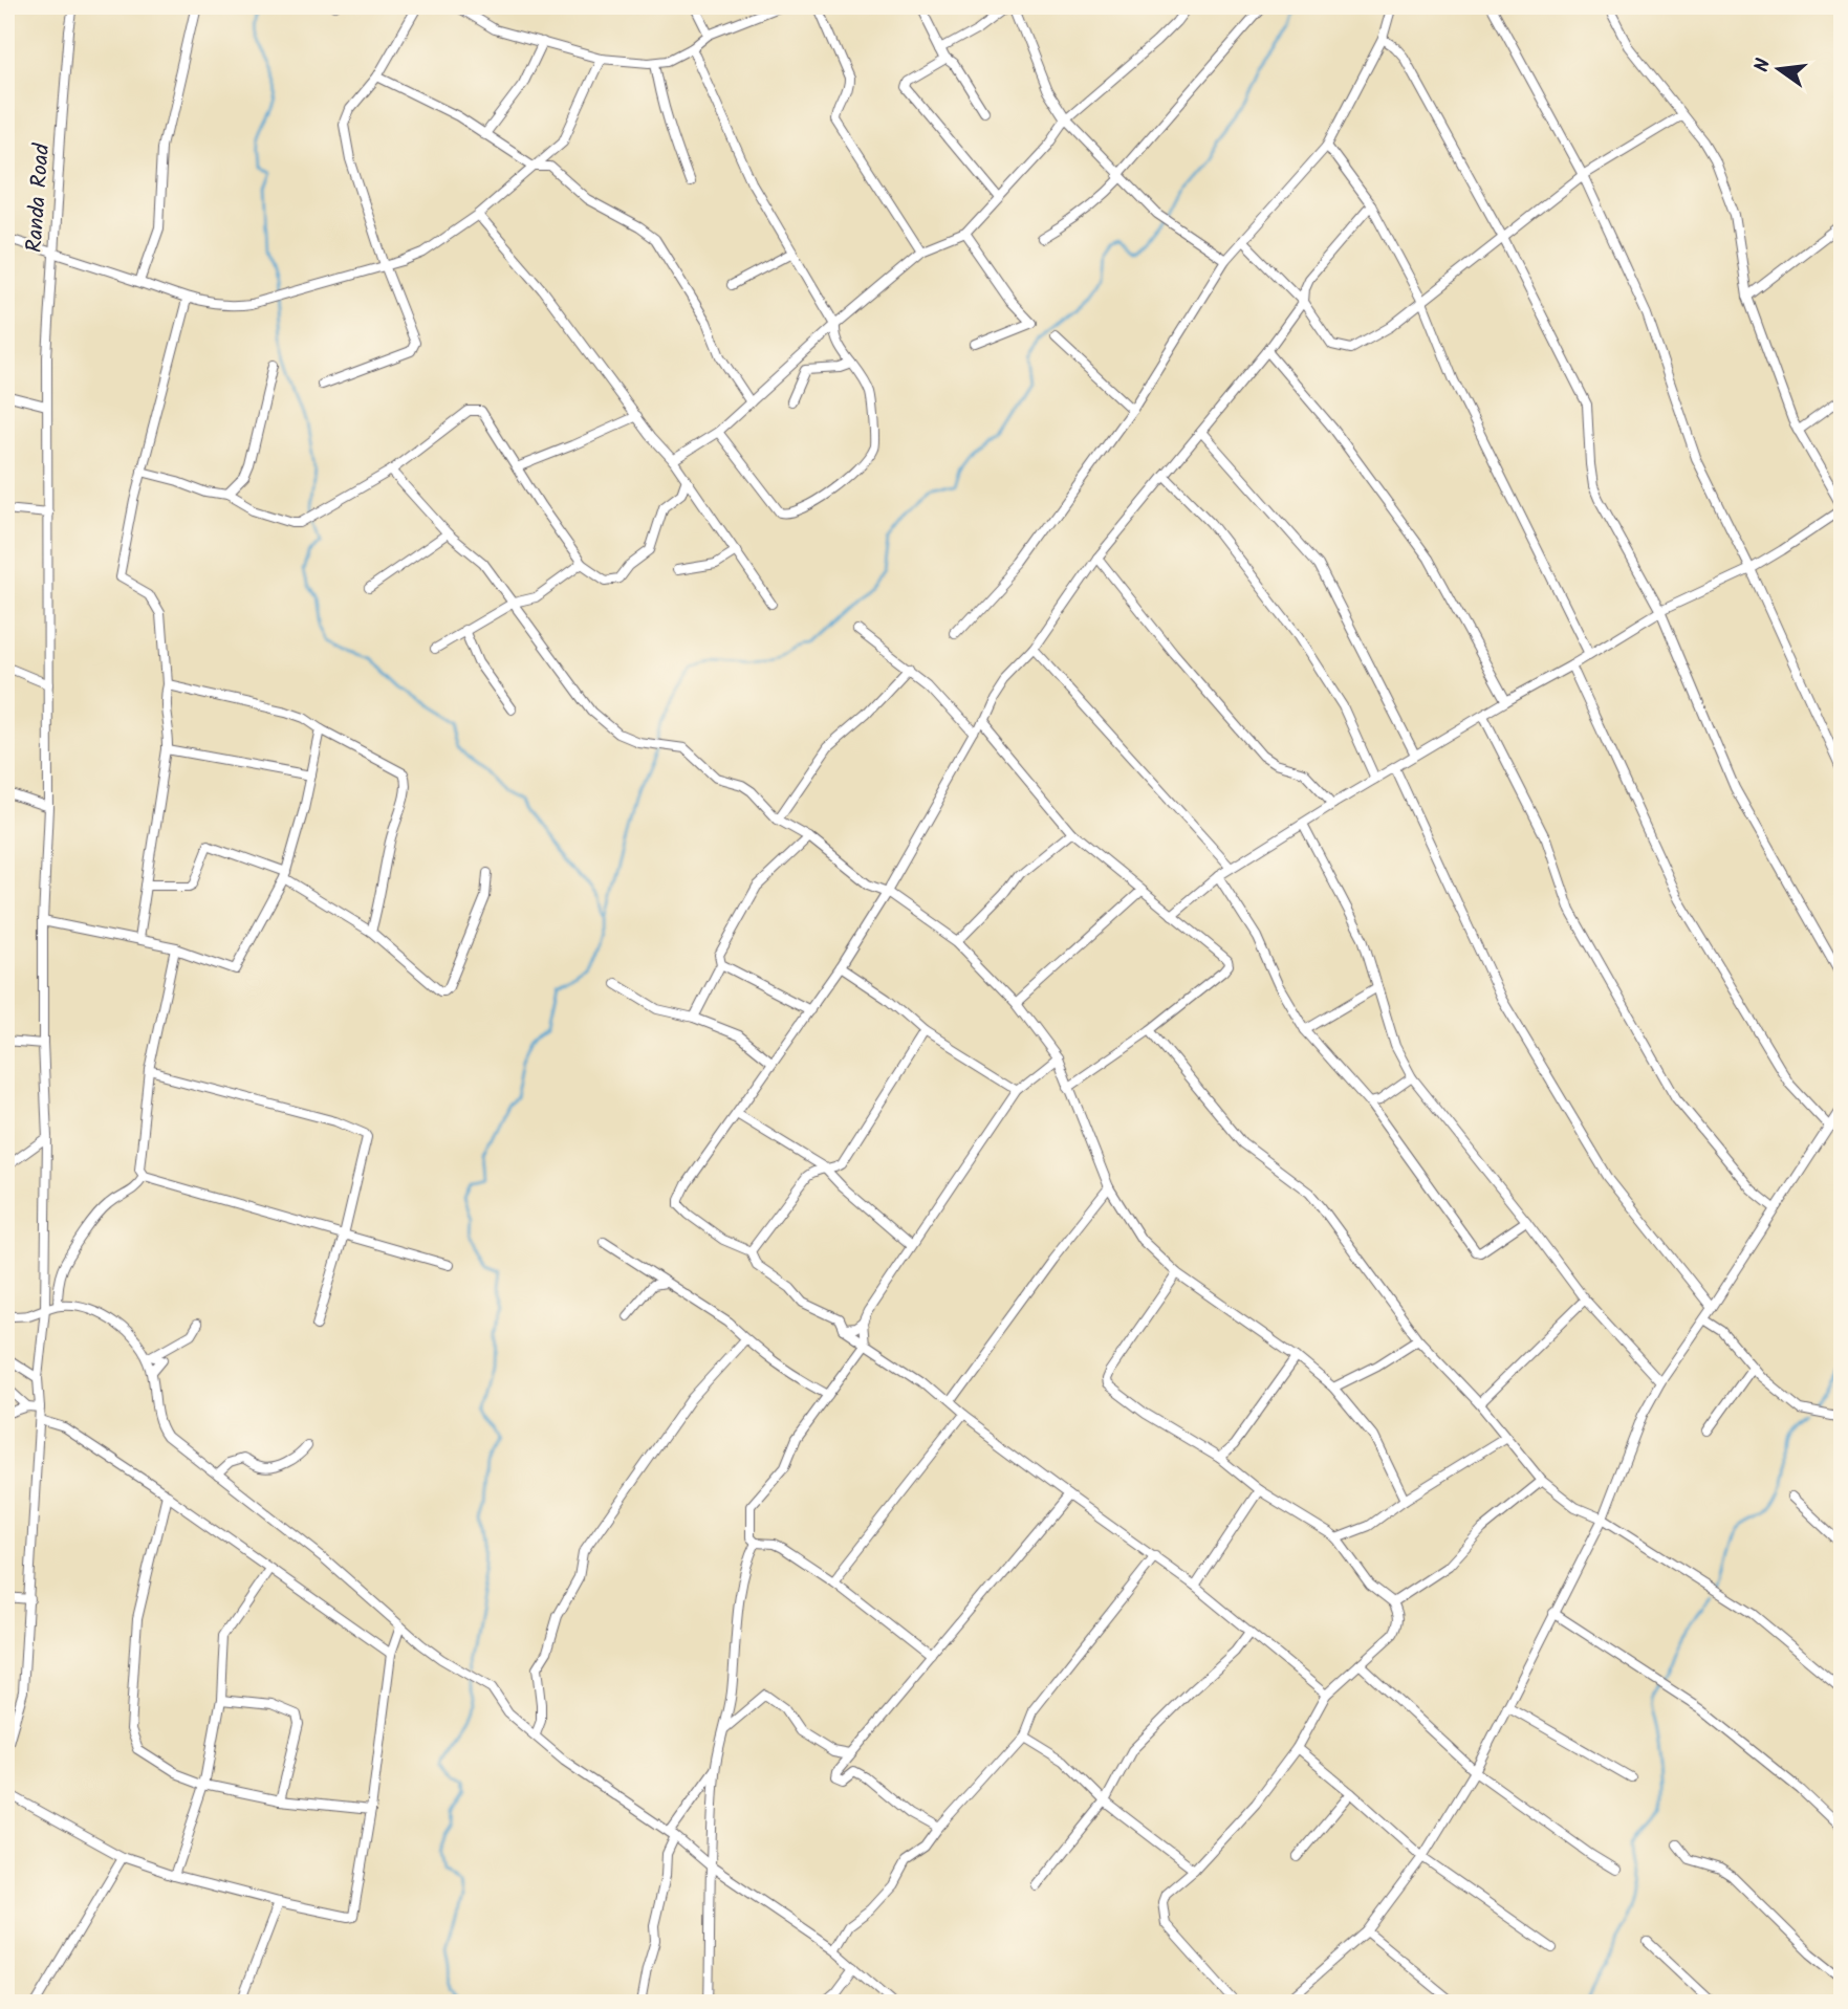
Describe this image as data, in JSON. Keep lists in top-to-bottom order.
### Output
{
  "streets": {
    "street": ["Randa Road"]
  },
  "north": "left"
}
